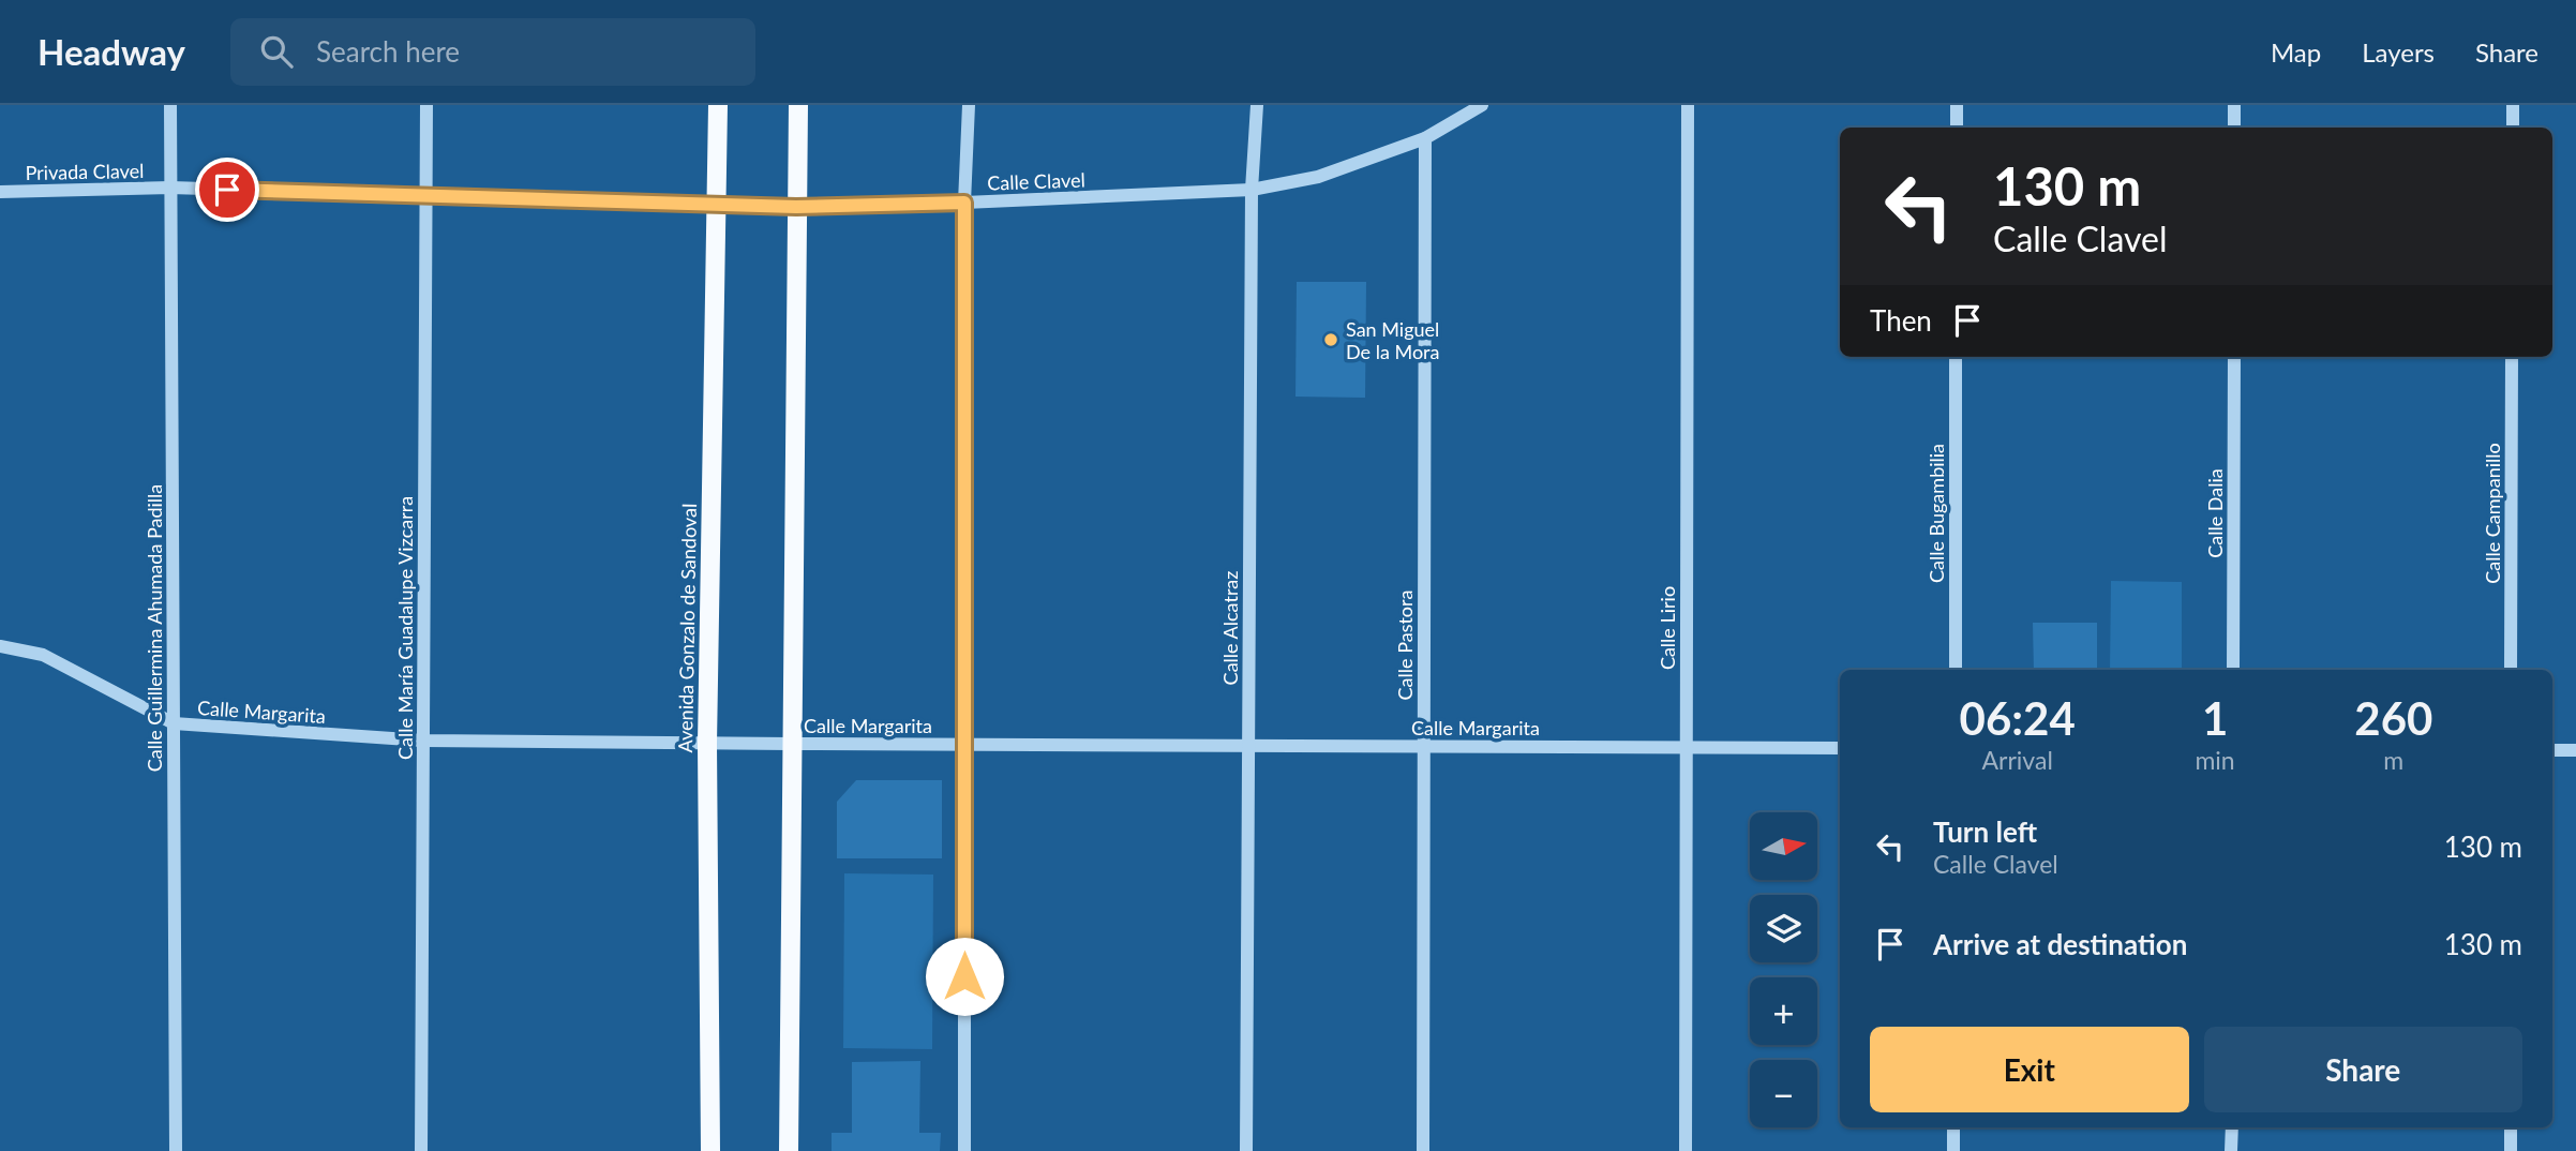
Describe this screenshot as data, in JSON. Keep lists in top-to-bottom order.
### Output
{
  "streets": {
    "main road": ["Avenida Gonzalo de Sandoval"],
    "street": [
      "Privada Clavel",
      "Calle Clavel",
      "Calle Bugambilia",
      "Calle Dalia",
      "Calle Campanillo",
      "Calle Guillermina Ahumada Padilla",
      "Calle María Guadalupe Vizcarra",
      "Calle Alcatraz",
      "Calle Lirio",
      "Calle Pastora",
      "Calle Margarita"
    ]
  },
  "crossings": [
    ["Privada Clavel", "Calle Clavel"],
    ["Privada Clavel", "Calle Guillermina Ahumada Padilla"],
    ["Calle Clavel", "Calle Guillermina Ahumada Padilla"],
    ["Calle Clavel", "Calle María Guadalupe Vizcarra"],
    ["Calle Clavel", "Avenida Gonzalo de Sandoval"],
    ["Calle Clavel", "Calle Alcatraz"],
    ["Calle Clavel", "Calle Pastora"],
    ["Calle Guillermina Ahumada Padilla", "Calle Margarita"],
    ["Calle María Guadalupe Vizcarra", "Calle Margarita"],
    ["Avenida Gonzalo de Sandoval", "Calle Margarita"],
    ["Calle Alcatraz", "Calle Margarita"],
    ["Calle Lirio", "Calle Margarita"],
    ["Calle Pastora", "Calle Margarita"]
  ],
  "places": ["San Miguel De la Mora"],
  "north": "right",
  "page": {
    "header": "Headway",
    "search": "Search here",
    "nav": ["Map", "Layers", "Share"],
    "turn": ["130 m", "Calle Clavel"],
    "then": "Then",
    "eta": [
      "06:24",
      "Arrival",
      "1",
      "min",
      "260",
      "m"
    ],
    "list": [
      {
        "name": "Turn left",
        "note": "Calle Clavel",
        "value": "130 m"
      },
      {
        "name": "Arrive at destination",
        "value": "130 m"
      }
    ],
    "map_buttons": ["+", "−"],
    "buttons": ["Exit", "Share"]
  }
}
